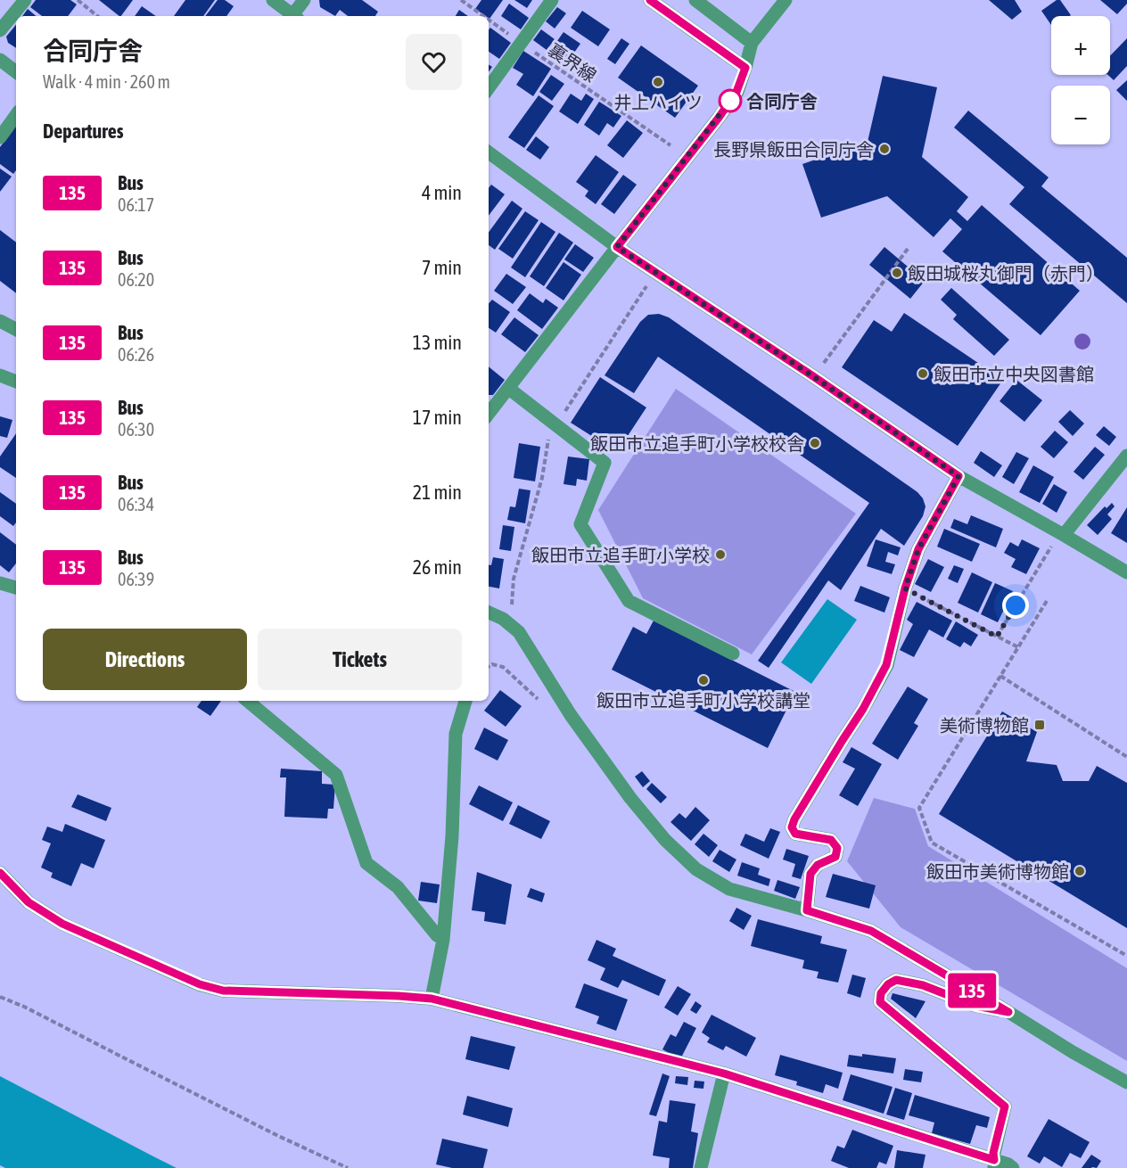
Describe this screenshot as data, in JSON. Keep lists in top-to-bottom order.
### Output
{
  "streets": {
    "path": ["裏界線"]
  },
  "places": {
    "other": [
      "井上ハイツ",
      "合同庁舎",
      "長野県飯田合同庁舎",
      "飯田城桜丸御門（赤門）",
      "飯田市立中央図書館",
      "飯田市立追手町小学校校舎",
      "飯田市立追手町小学校",
      "飯田市立追手町小学校講堂",
      "飯田市美術博物館"
    ],
    "transit": ["美術博物館"]
  },
  "lines": ["bus line 135"],
  "page": {
    "on_map": "135",
    "map_buttons": ["+", "−"],
    "heading": [
      ["合同庁舎", "Walk · 4 min · 260 m"],
      "Departures"
    ],
    "list": [
      {
        "mark": "135",
        "name": "Bus",
        "note": "06:17",
        "value": "4 min"
      },
      {
        "mark": "135",
        "name": "Bus",
        "note": "06:20",
        "value": "7 min"
      },
      {
        "mark": "135",
        "name": "Bus",
        "note": "06:26",
        "value": "13 min"
      },
      {
        "mark": "135",
        "name": "Bus",
        "note": "06:30",
        "value": "17 min"
      },
      {
        "mark": "135",
        "name": "Bus",
        "note": "06:34",
        "value": "21 min"
      },
      {
        "mark": "135",
        "name": "Bus",
        "note": "06:39",
        "value": "26 min"
      }
    ],
    "buttons": ["Directions", "Tickets"]
  }
}
